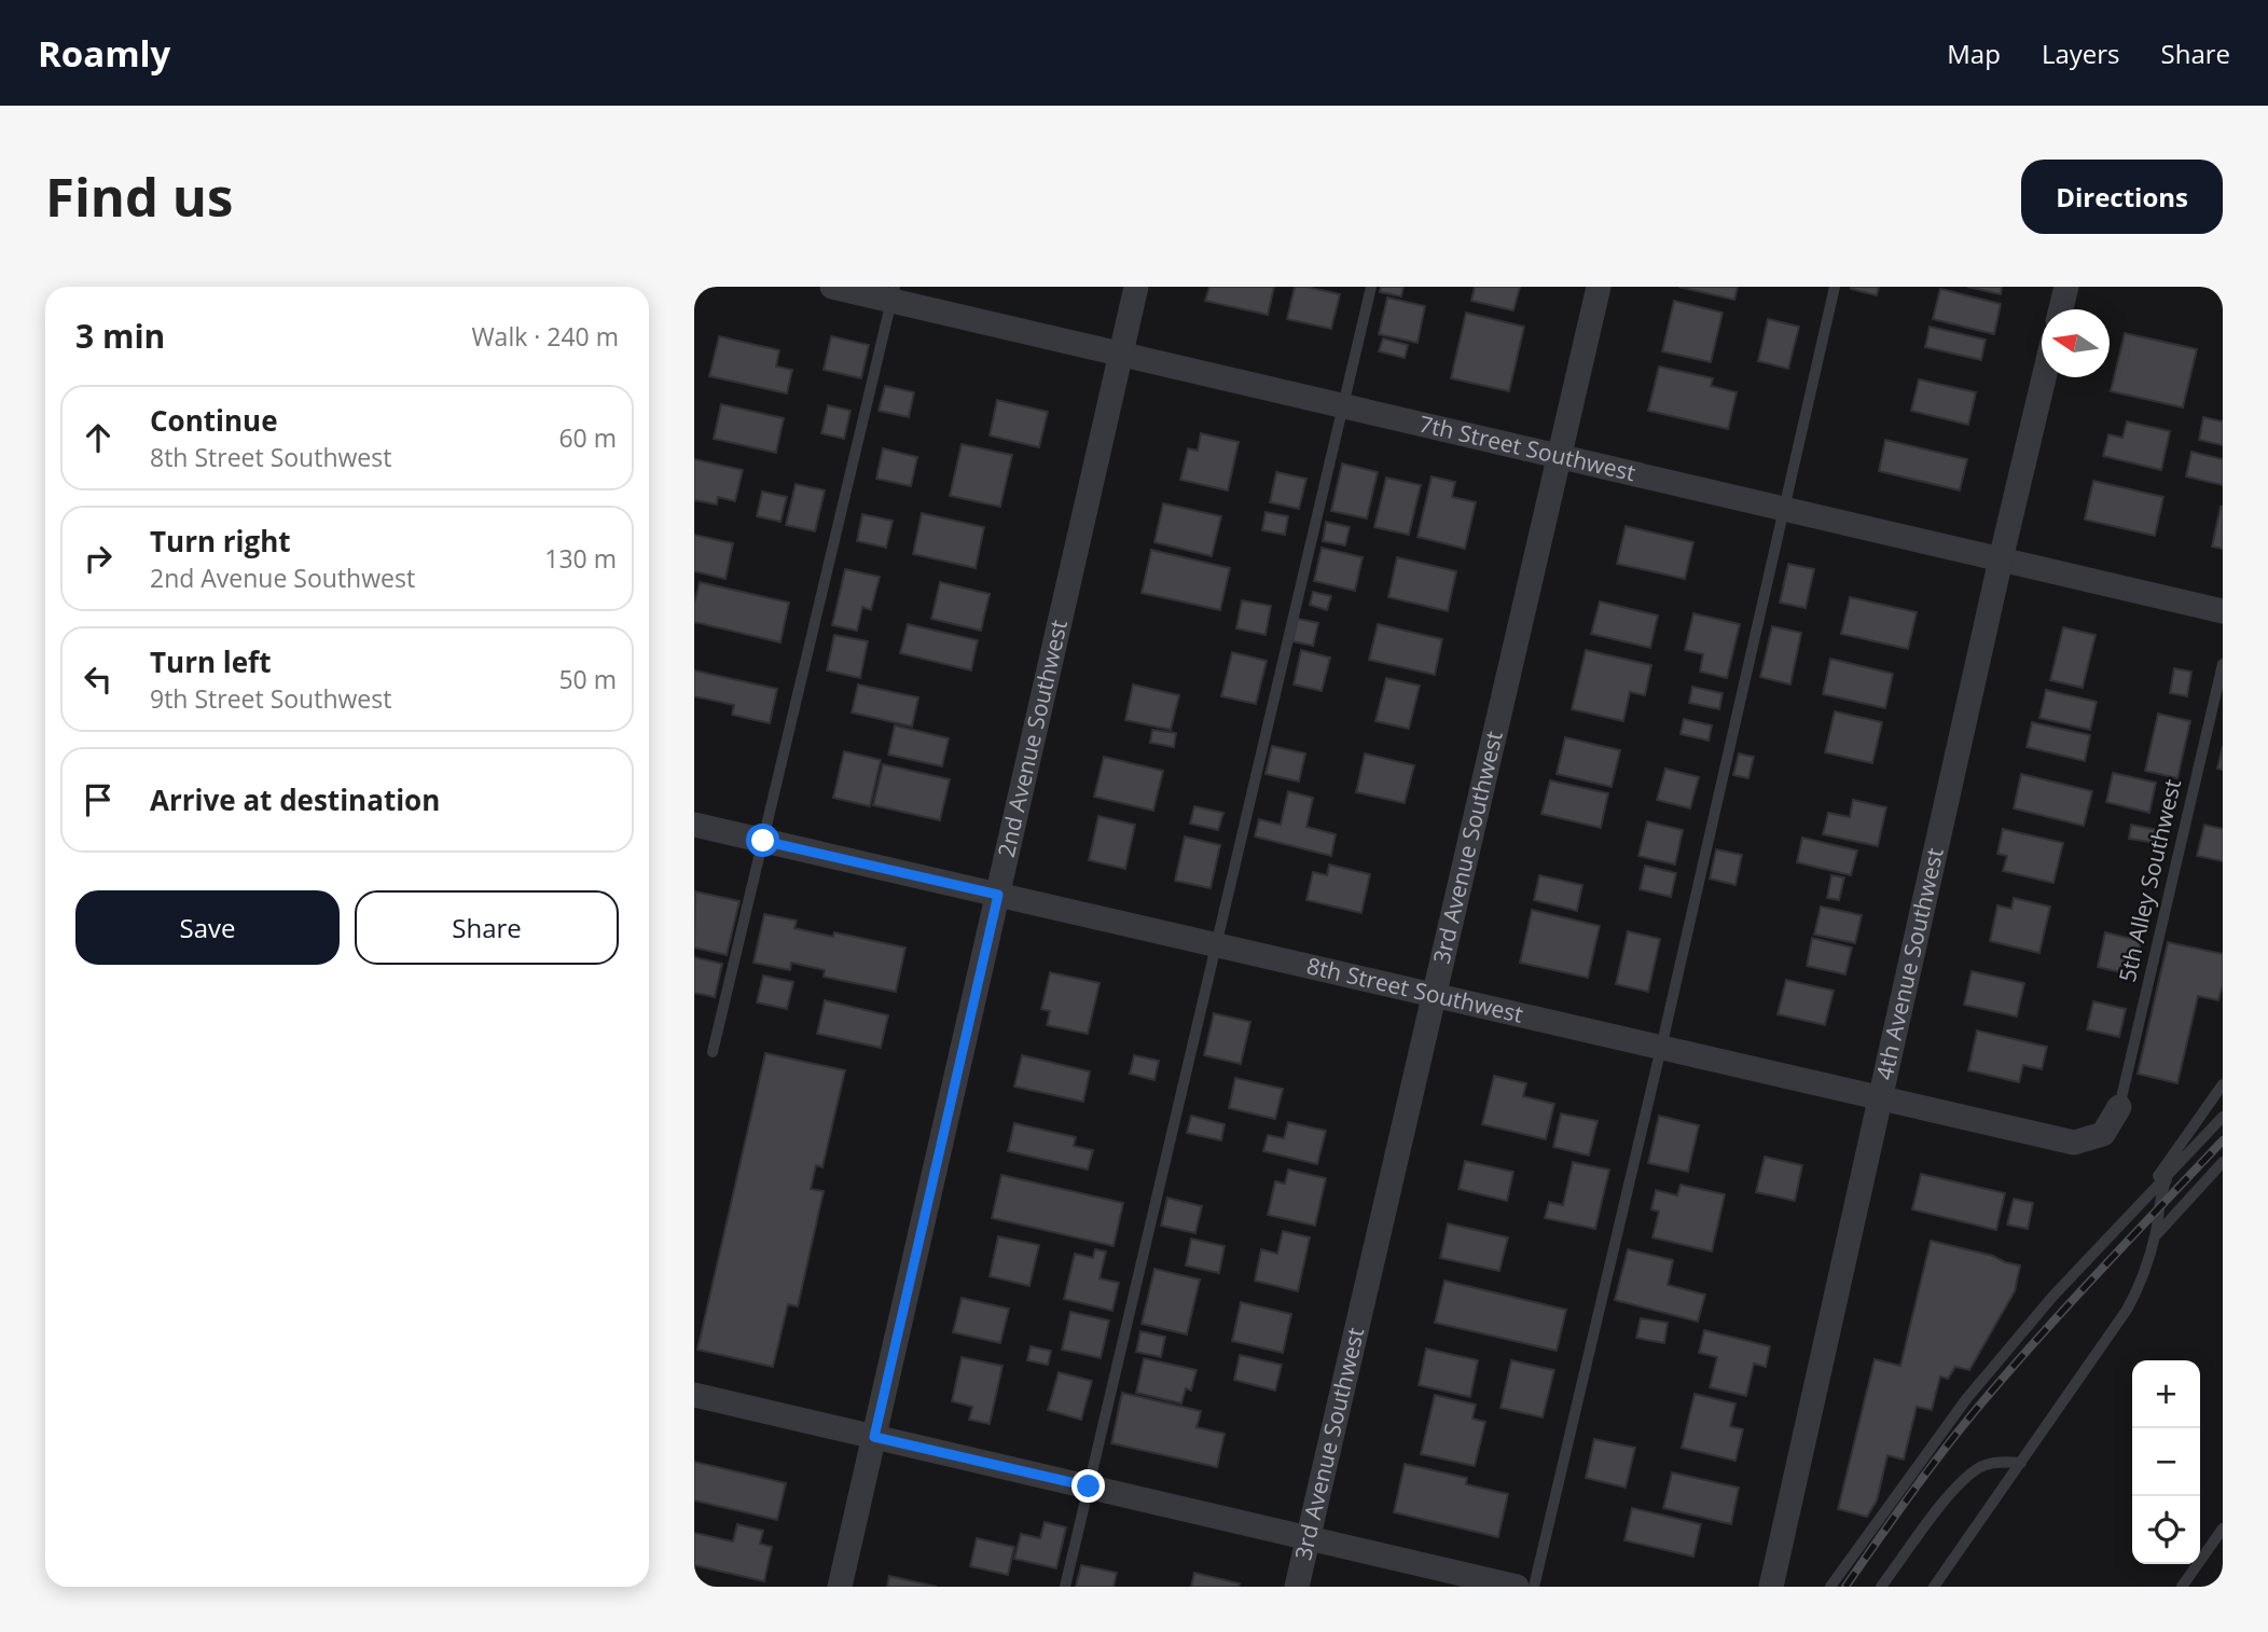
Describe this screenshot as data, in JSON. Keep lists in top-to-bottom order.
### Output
{
  "streets": {
    "street": [
      "7th Street Southwest",
      "2nd Avenue Southwest",
      "3rd Avenue Southwest",
      "4th Avenue Southwest",
      "8th Street Southwest"
    ],
    "lane": ["5th Alley Southwest"]
  },
  "crossings": [
    ["7th Street Southwest", "2nd Avenue Southwest"],
    ["7th Street Southwest", "3rd Avenue Southwest"],
    ["7th Street Southwest", "4th Avenue Southwest"],
    ["2nd Avenue Southwest", "8th Street Southwest"],
    ["3rd Avenue Southwest", "8th Street Southwest"],
    ["5th Alley Southwest", "8th Street Southwest"],
    ["4th Avenue Southwest", "8th Street Southwest"]
  ],
  "north": "left",
  "page": {
    "header": "Roamly",
    "nav": ["Map", "Layers", "Share"],
    "buttons": [
      "Directions",
      ["Save", "Share"]
    ],
    "title": "Find us",
    "heading": ["3 min", "Walk · 240 m"],
    "list": [
      ["Continue", "8th Street Southwest", "60 m"],
      ["Turn right", "2nd Avenue Southwest", "130 m"],
      ["Turn left", "9th Street Southwest", "50 m"],
      "Arrive at destination"
    ],
    "map_buttons": ["+", "−"]
  }
}
